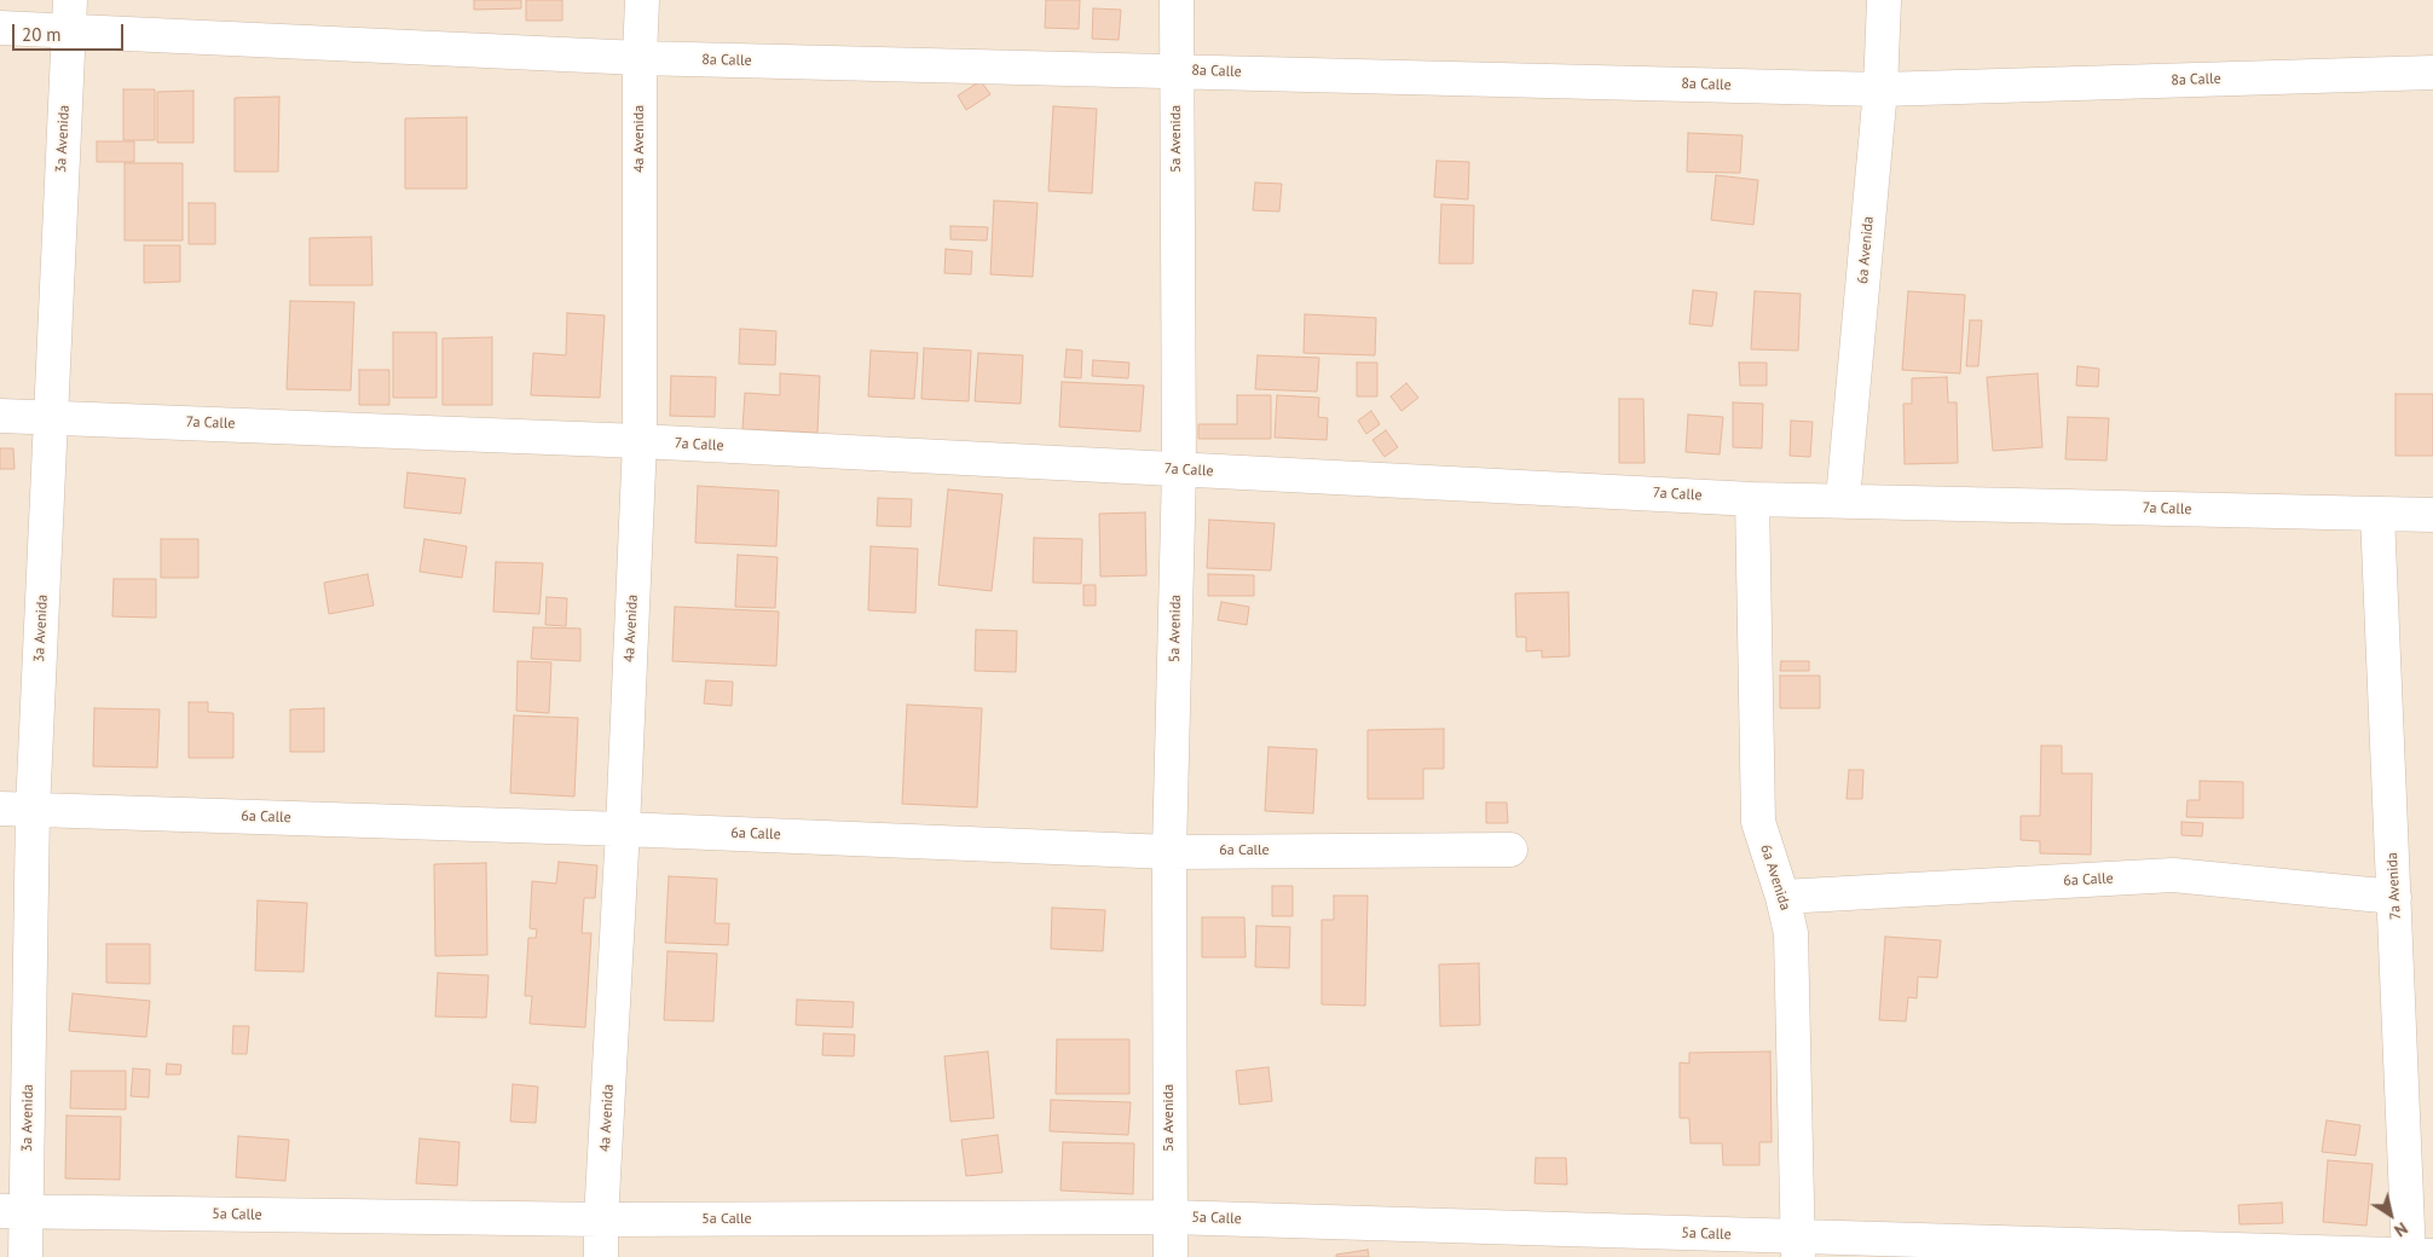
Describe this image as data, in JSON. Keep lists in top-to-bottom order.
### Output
{
  "streets": {
    "street": [
      "8a Calle",
      "3a Avenida",
      "4a Avenida",
      "5a Avenida",
      "6a Avenida",
      "7a Calle",
      "6a Calle",
      "7a Avenida",
      "5a Calle"
    ]
  },
  "crossings": [
    ["8a Calle", "3a Avenida"],
    ["8a Calle", "4a Avenida"],
    ["8a Calle", "5a Avenida"],
    ["8a Calle", "6a Avenida"],
    ["3a Avenida", "7a Calle"],
    ["3a Avenida", "6a Calle"],
    ["3a Avenida", "5a Calle"],
    ["4a Avenida", "7a Calle"],
    ["4a Avenida", "6a Calle"],
    ["4a Avenida", "5a Calle"],
    ["5a Avenida", "7a Calle"],
    ["5a Avenida", "6a Calle"],
    ["5a Avenida", "5a Calle"],
    ["6a Avenida", "7a Calle"],
    ["6a Avenida", "6a Calle"],
    ["6a Avenida", "5a Calle"],
    ["7a Calle", "7a Avenida"],
    ["6a Calle", "7a Avenida"],
    ["7a Avenida", "5a Calle"]
  ],
  "scale_bar": "20 m",
  "north": "bottom right"
}
